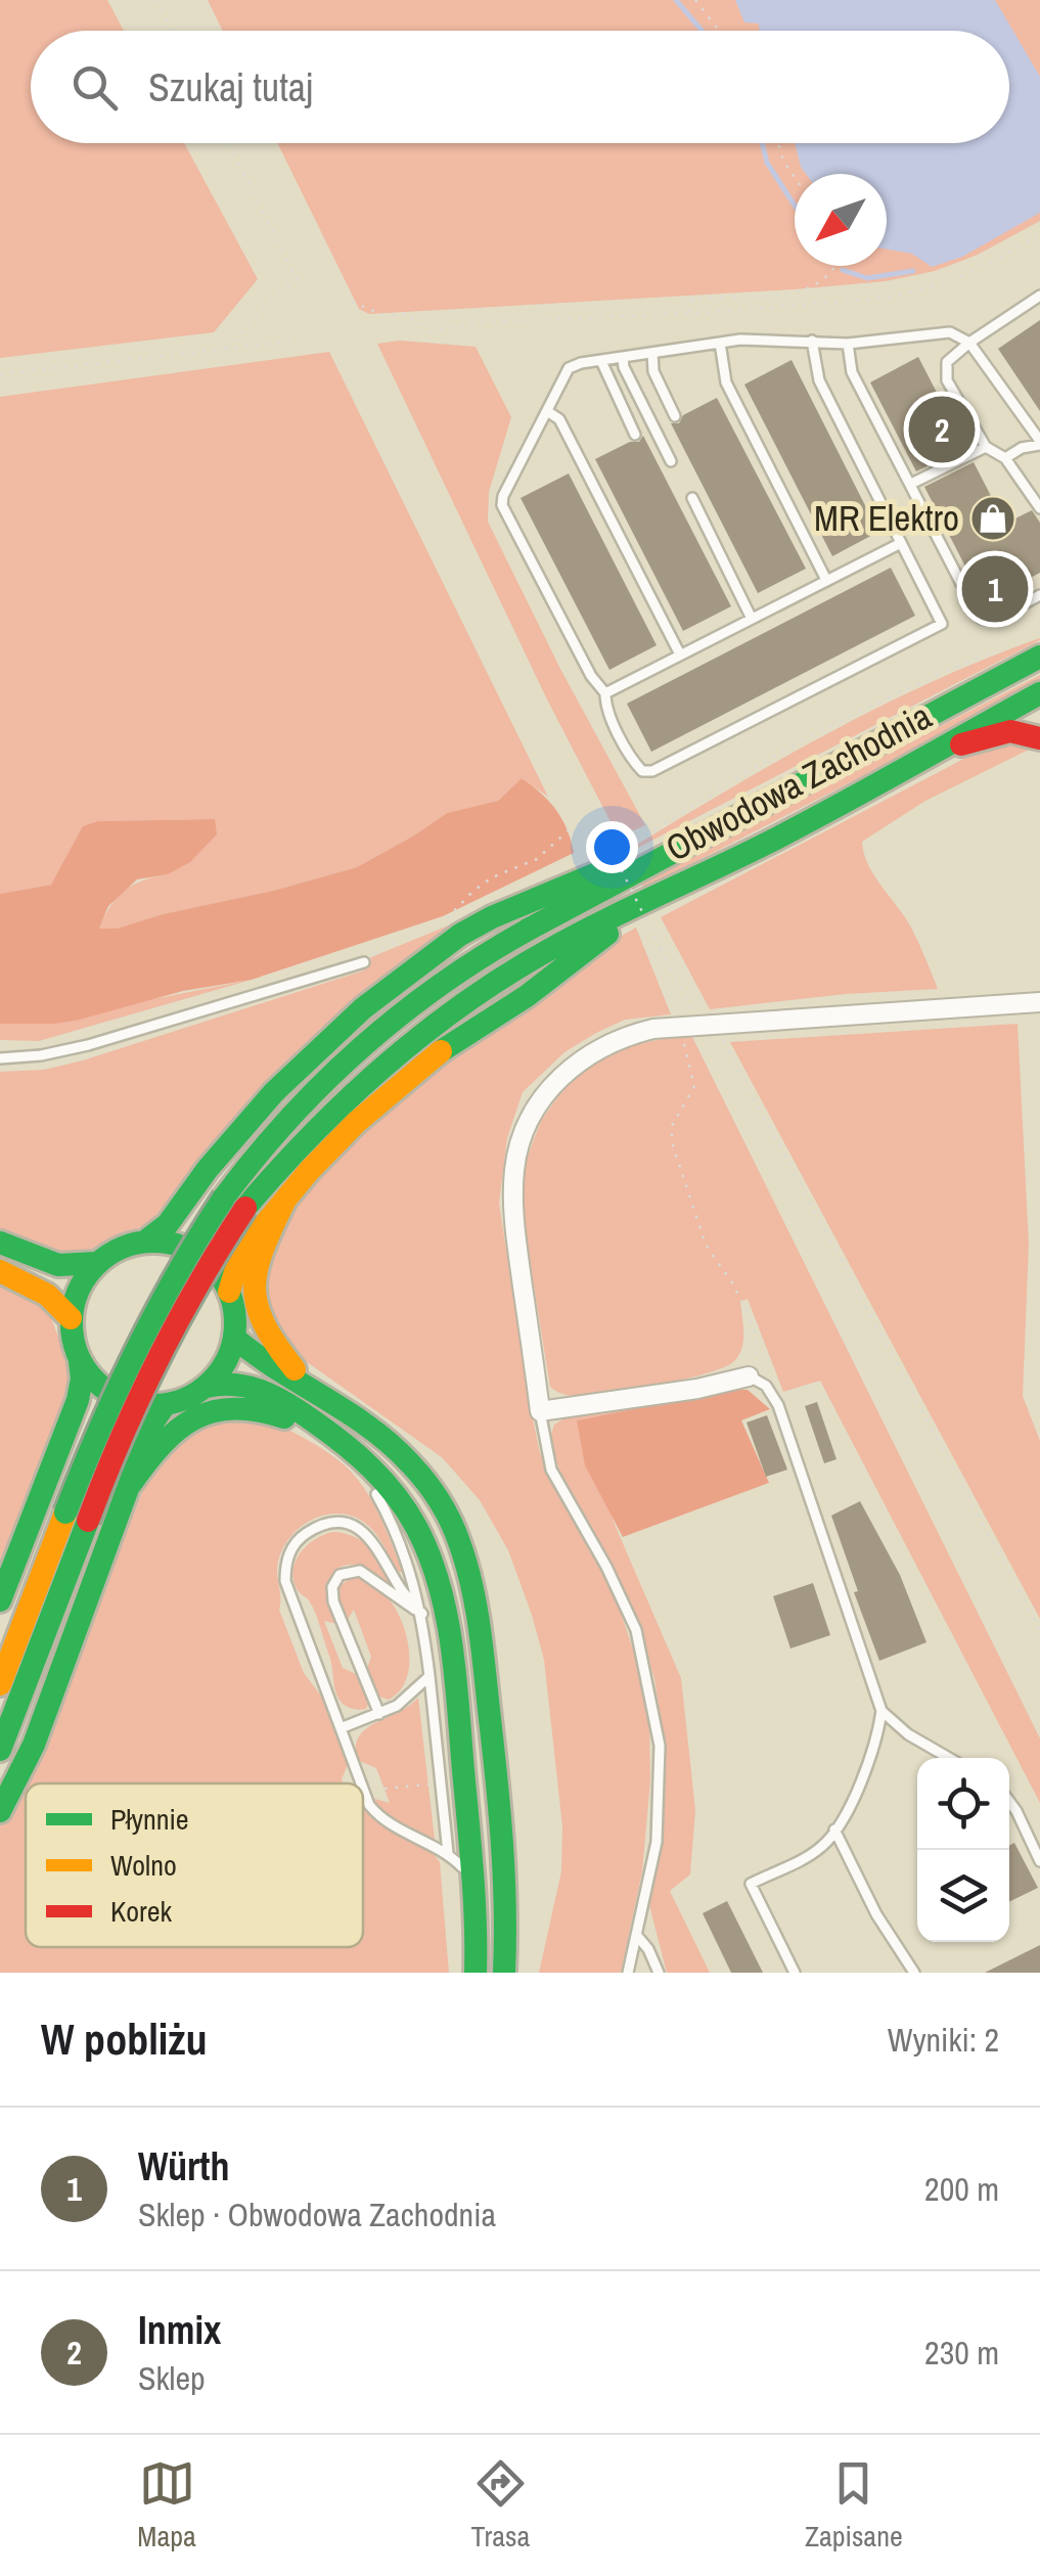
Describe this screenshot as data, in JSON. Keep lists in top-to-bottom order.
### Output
{
  "streets": {
    "main road": ["Obwodowa Zachodnia"]
  },
  "places": {
    "shop": ["MR Elektro"]
  },
  "legend": ["Płynnie", "Wolno", "Korek"],
  "north": "bottom left",
  "page": {
    "search": "Szukaj tutaj",
    "pins": ["2", "1"],
    "heading": ["W pobliżu", "Wyniki: 2"],
    "list": [
      {
        "mark": "1",
        "name": "Würth",
        "note": "Sklep · Obwodowa Zachodnia",
        "value": "200 m"
      },
      {
        "mark": "2",
        "name": "Inmix",
        "note": "Sklep",
        "value": "230 m"
      }
    ],
    "nav": ["Mapa", "Trasa", "Zapisane"]
  }
}
